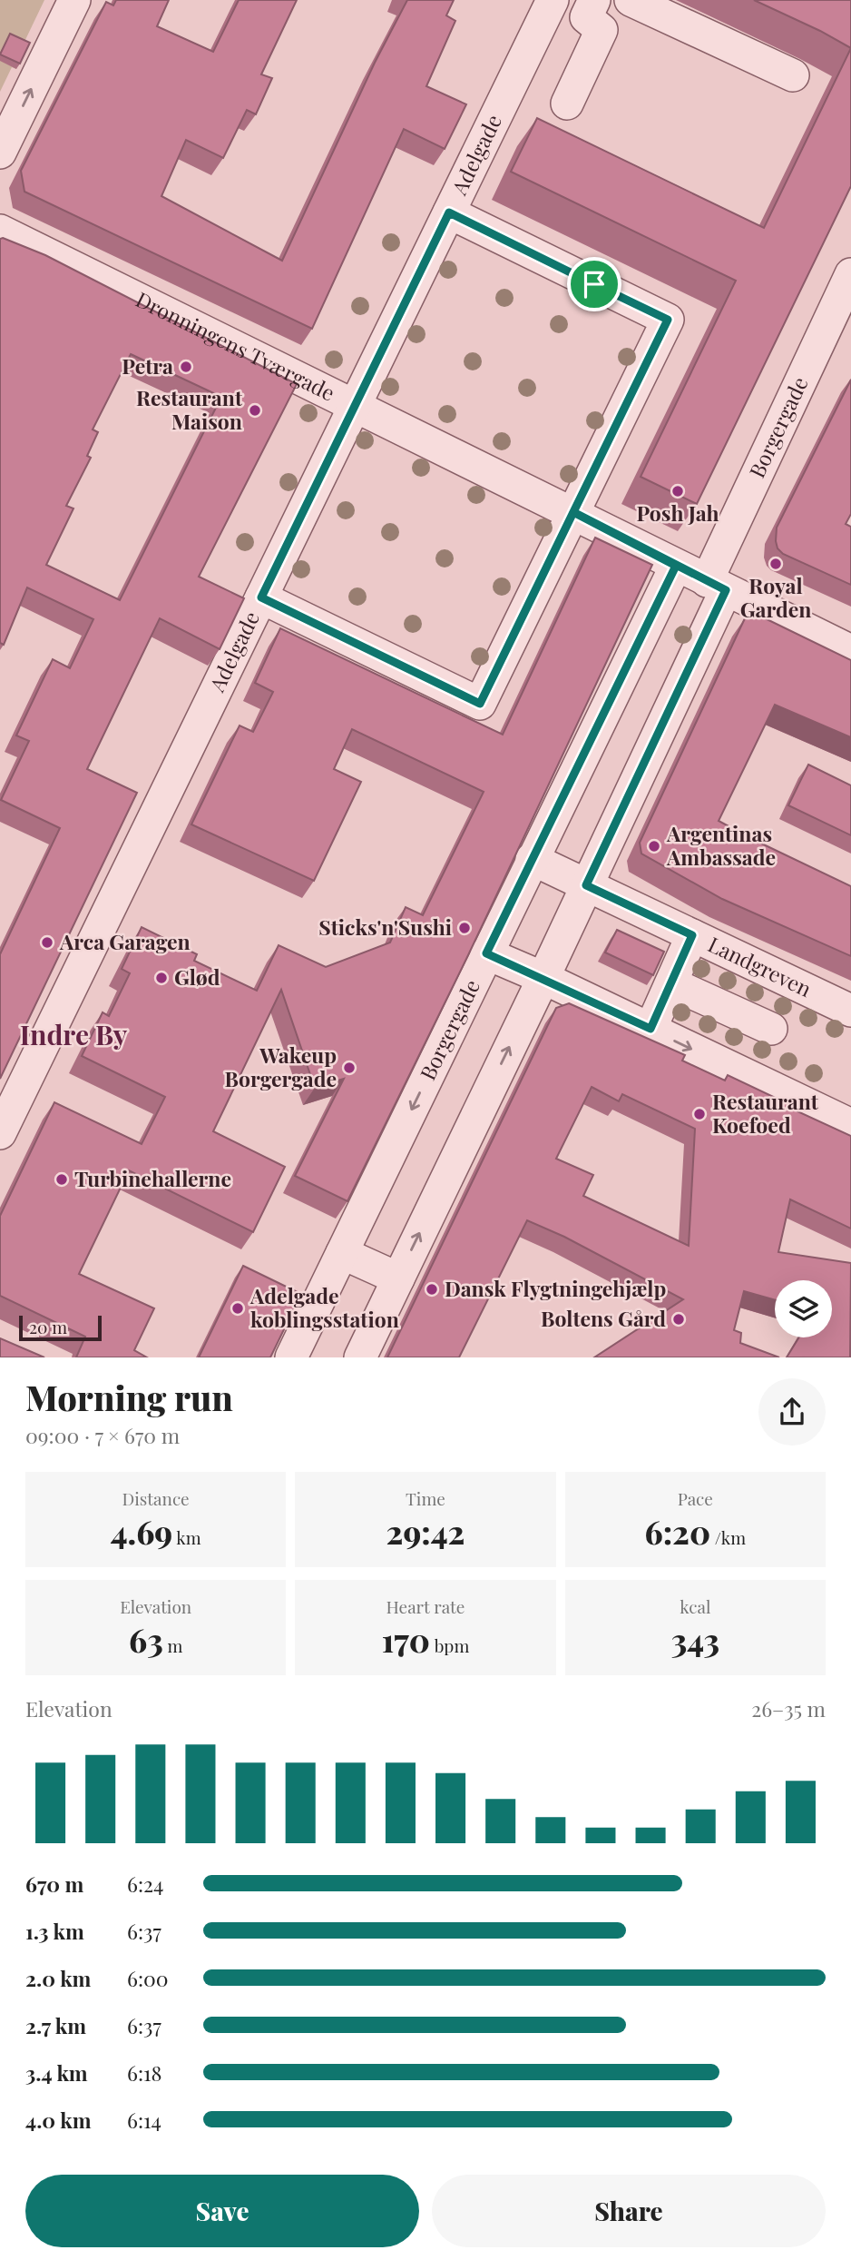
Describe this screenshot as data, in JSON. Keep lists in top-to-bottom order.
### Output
{
  "streets": {
    "street": [
      "Adelgade",
      "Dronningens Tværgade",
      "Borgergade",
      "Landgreven"
    ]
  },
  "crossings": [
    ["Adelgade", "Dronningens Tværgade"],
    ["Dronningens Tværgade", "Borgergade"],
    ["Borgergade", "Landgreven"]
  ],
  "districts": ["Indre By"],
  "places": [
    "Petra",
    "Restaurant Maison",
    "Posh Jah",
    "Royal Garden",
    "Argentinas Ambassade",
    "Sticks'n'Sushi",
    "Arca Garagen",
    "Glød",
    "Wakeup Borgergade",
    "Restaurant Koefoed",
    "Turbinehallerne",
    "Dansk Flygtningehjælp",
    "Adelgade koblingsstation",
    "Boltens Gård"
  ],
  "scale_bar": "20 m",
  "page": {
    "scale": "20 m",
    "heading": ["Morning run", "09:00 · 7 × 670 m"],
    "stats": [
      ["Distance", "4.69 km"],
      ["Time", "29:42"],
      ["Pace", "6:20 /km"],
      ["Elevation", "63 m"],
      ["Heart rate", "170 bpm"],
      ["kcal", "343"]
    ],
    "chart": ["Elevation", "26–35 m"],
    "list": [
      {
        "name": "670 m",
        "note": "6:24"
      },
      {
        "name": "1.3 km",
        "note": "6:37"
      },
      {
        "name": "2.0 km",
        "note": "6:00"
      },
      {
        "name": "2.7 km",
        "note": "6:37"
      },
      {
        "name": "3.4 km",
        "note": "6:18"
      },
      {
        "name": "4.0 km",
        "note": "6:14"
      }
    ],
    "buttons": ["Save", "Share"]
  }
}
